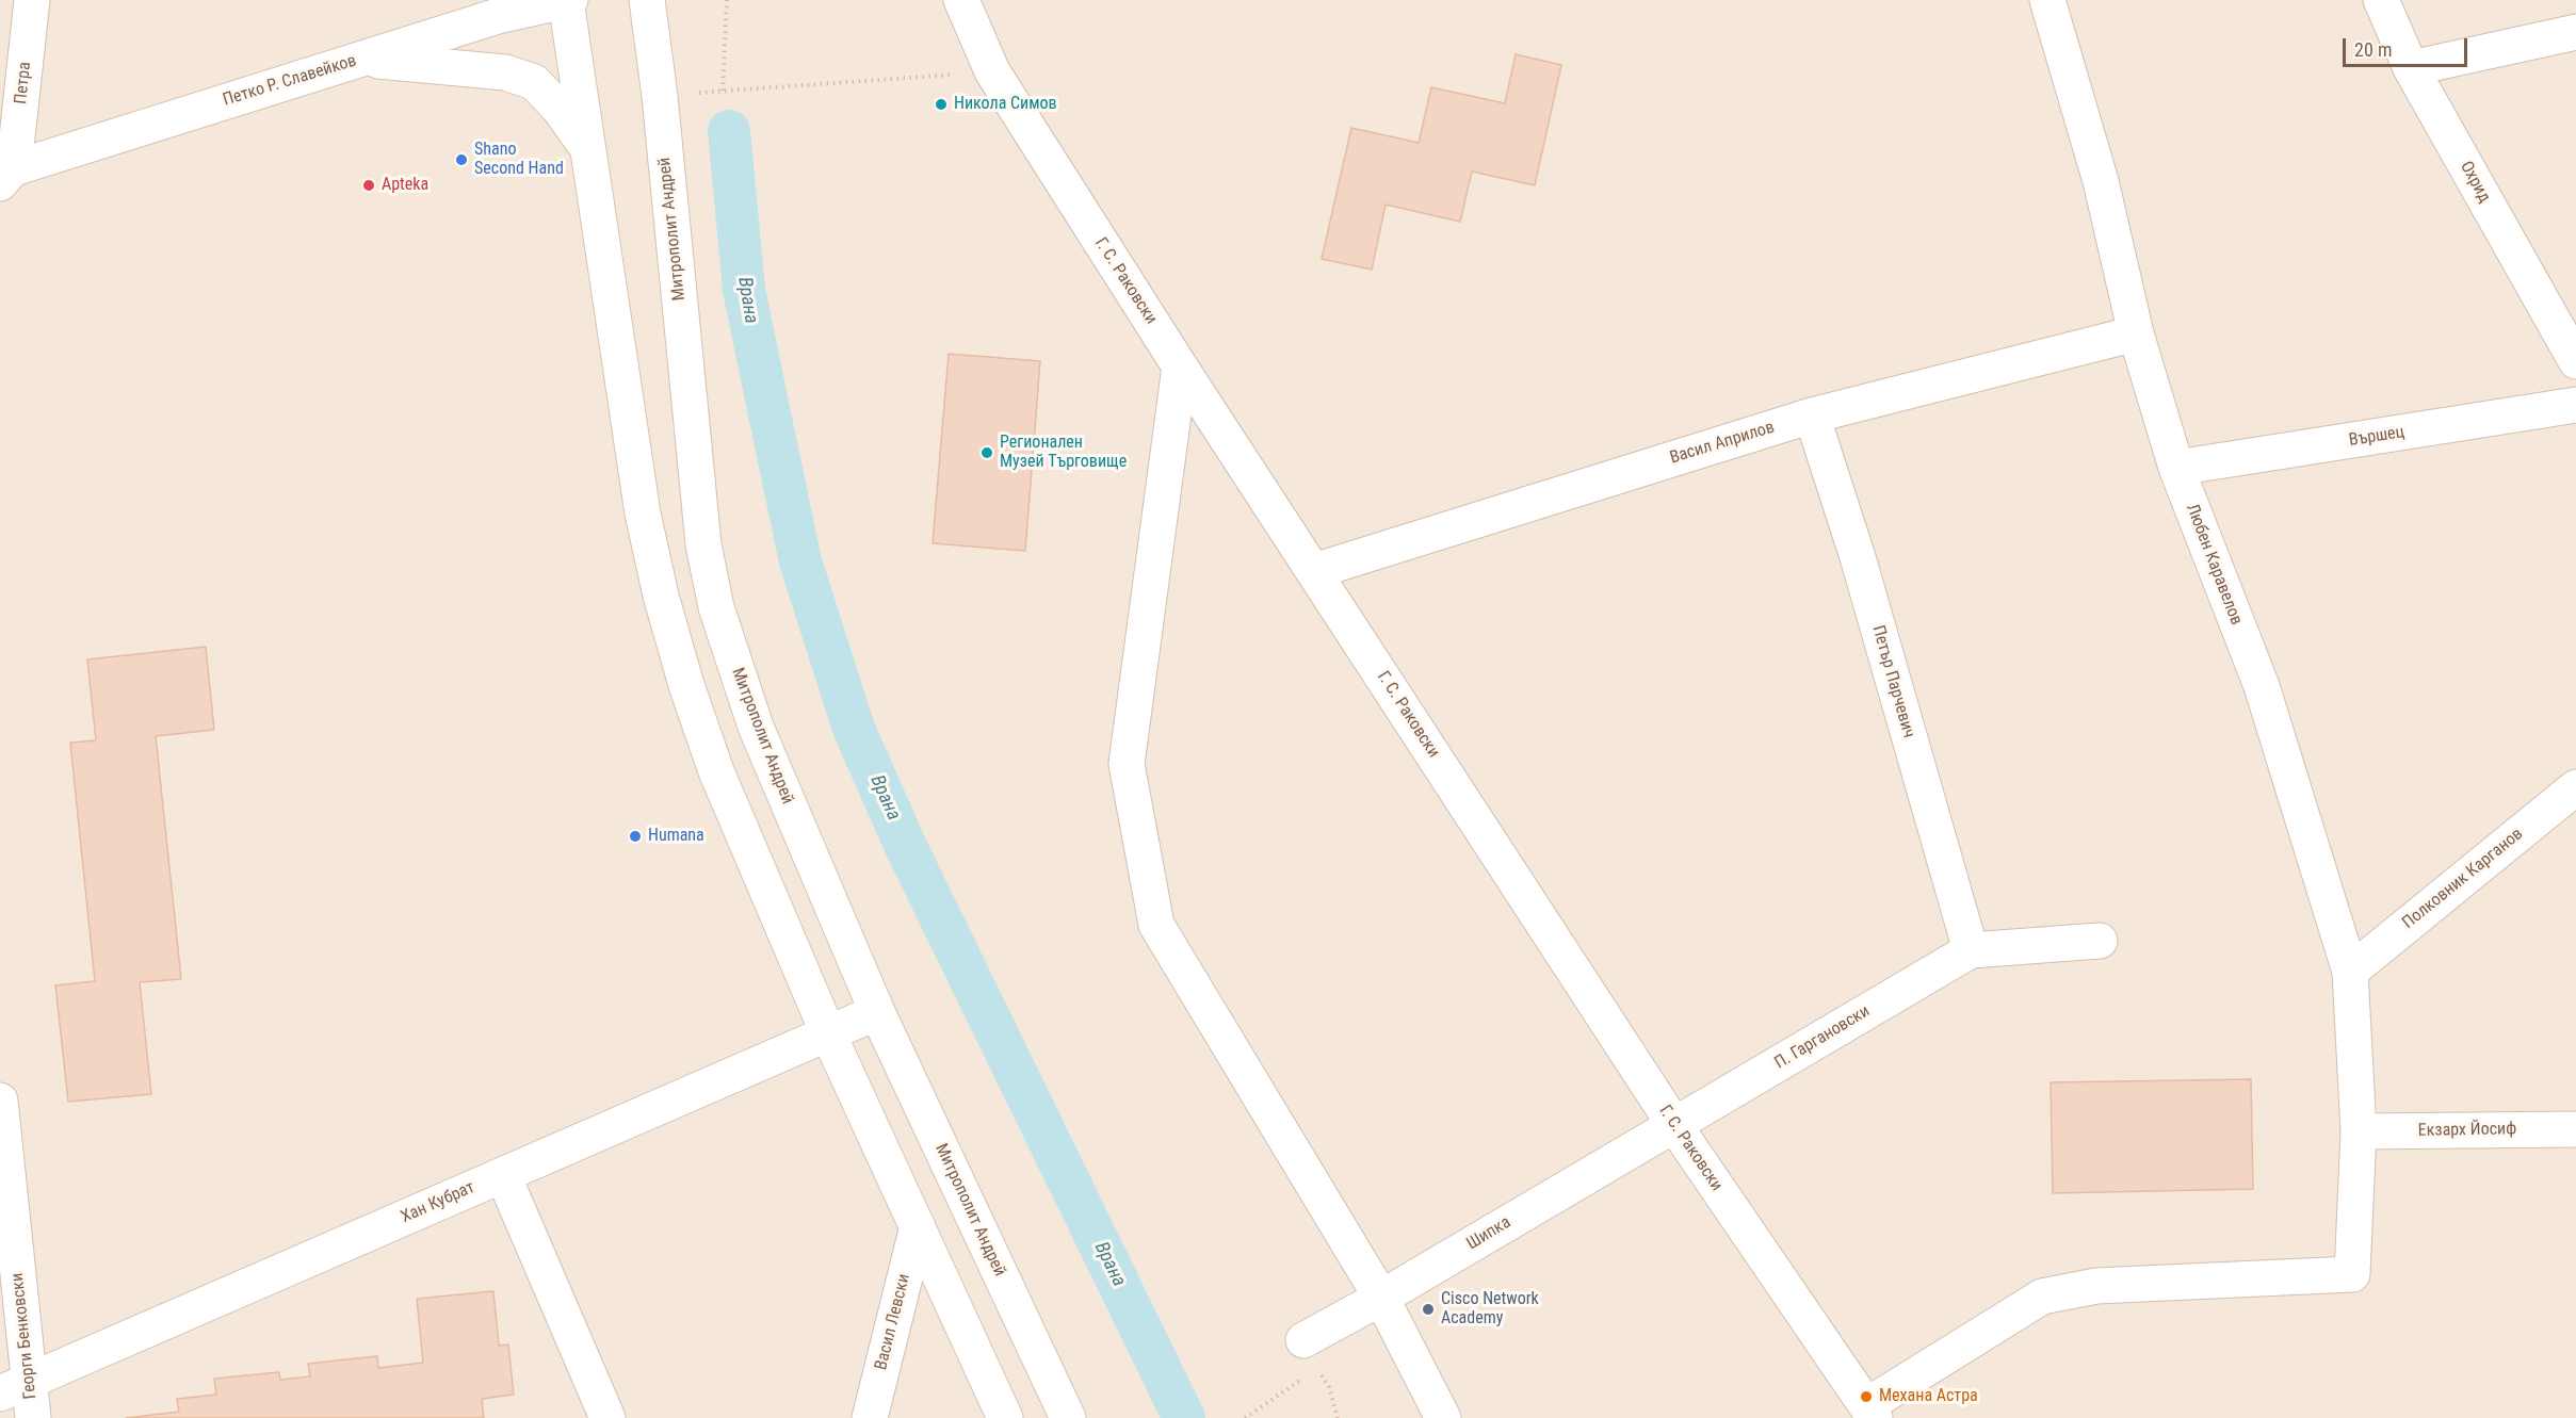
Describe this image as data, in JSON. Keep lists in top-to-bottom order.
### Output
{
  "streets": {
    "street": [
      "Петко Р. Славейков",
      "Петра",
      "Охрид",
      "Митрополит Андрей",
      "Г. С. Раковски",
      "Вършец",
      "Васил Априлов",
      "Любен Каравелов",
      "Петър Парчевич",
      "Полковник Карганов",
      "П. Гаргановски",
      "Екзарх Йосиф",
      "Хан Кубрат",
      "Шипка",
      "Васил Левски",
      "Георги Бенковски"
    ]
  },
  "crossings": [
    ["Петко Р. Славейков", "Петра"],
    ["Митрополит Андрей", "Хан Кубрат"],
    ["Г. С. Раковски", "Васил Априлов"],
    ["Г. С. Раковски", "Любен Каравелов"],
    ["Г. С. Раковски", "П. Гаргановски"],
    ["Г. С. Раковски", "Шипка"],
    ["Вършец", "Любен Каравелов"],
    ["Васил Априлов", "Любен Каравелов"],
    ["Васил Априлов", "Петър Парчевич"],
    ["Любен Каравелов", "Полковник Карганов"],
    ["Любен Каравелов", "Екзарх Йосиф"],
    ["Петър Парчевич", "П. Гаргановски"],
    ["П. Гаргановски", "Шипка"],
    ["Хан Кубрат", "Георги Бенковски"]
  ],
  "water": ["Врана"],
  "places": [
    "Никола Симов",
    "Shano Second Hand",
    "Apteka",
    "Регионален Музей Търговище",
    "Humana",
    "Cisco Network Academy",
    "Механа Астра"
  ],
  "scale_bar": "20 m"
}
